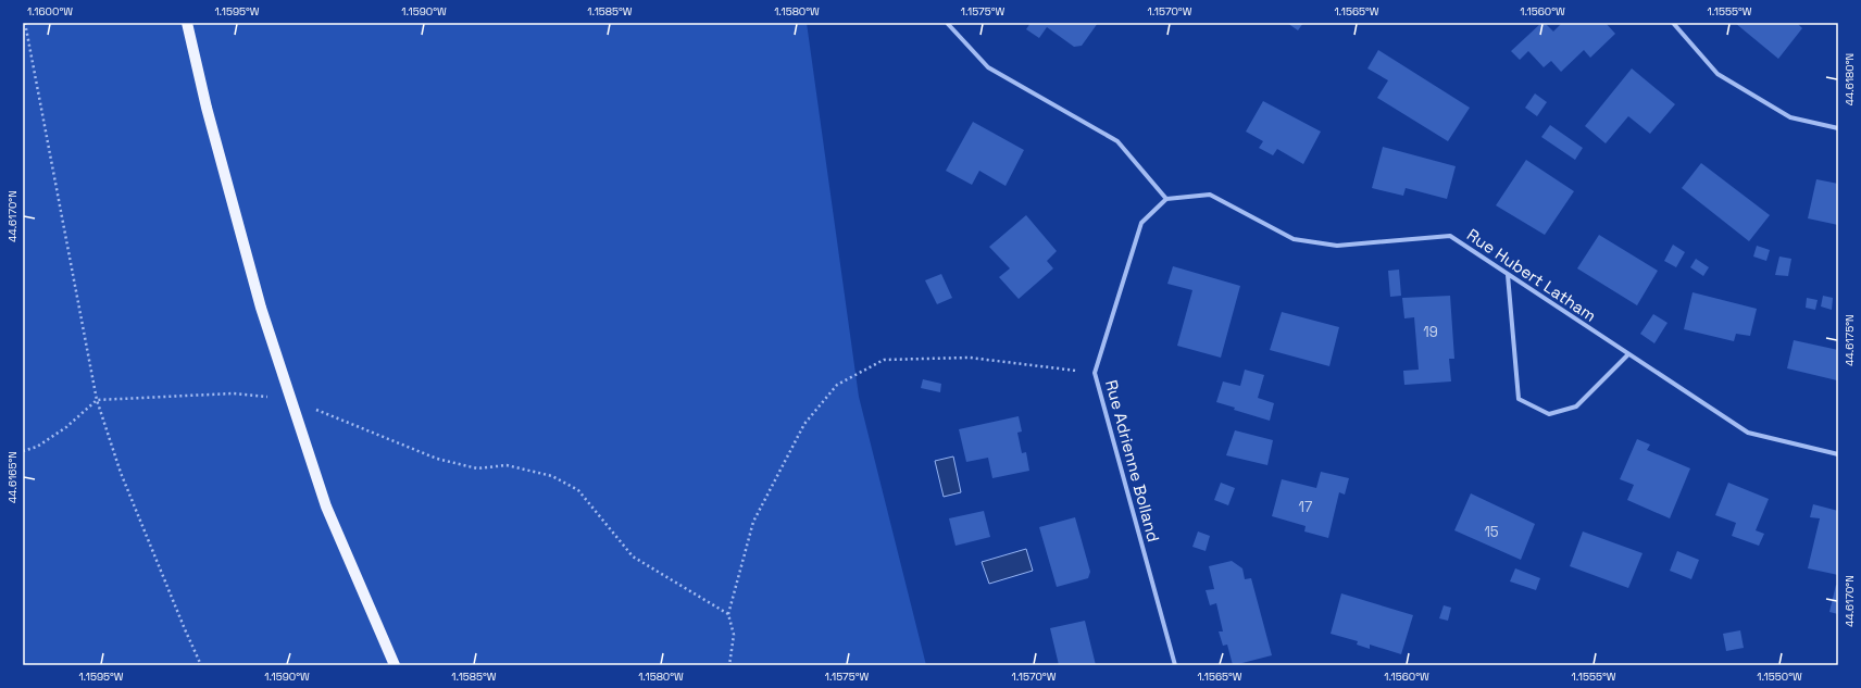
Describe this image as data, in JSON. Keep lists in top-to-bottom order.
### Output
{
  "streets": {
    "street": ["Rue Hubert Latham", "Rue Adrienne Bolland"]
  },
  "crossings": [
    ["Rue Hubert Latham", "Rue Adrienne Bolland"]
  ],
  "house_numbers": ["19", "17", "15"],
  "coordinates": [
    "1.1600°W",
    "1.1595°W",
    "1.1590°W",
    "1.1585°W",
    "1.1580°W",
    "1.1575°W",
    "1.1570°W",
    "1.1565°W",
    "1.1560°W",
    "1.1555°W",
    "44.6180°N",
    "44.6170°N",
    "44.6175°N",
    "44.6165°N",
    "1.1550°W"
  ]
}
